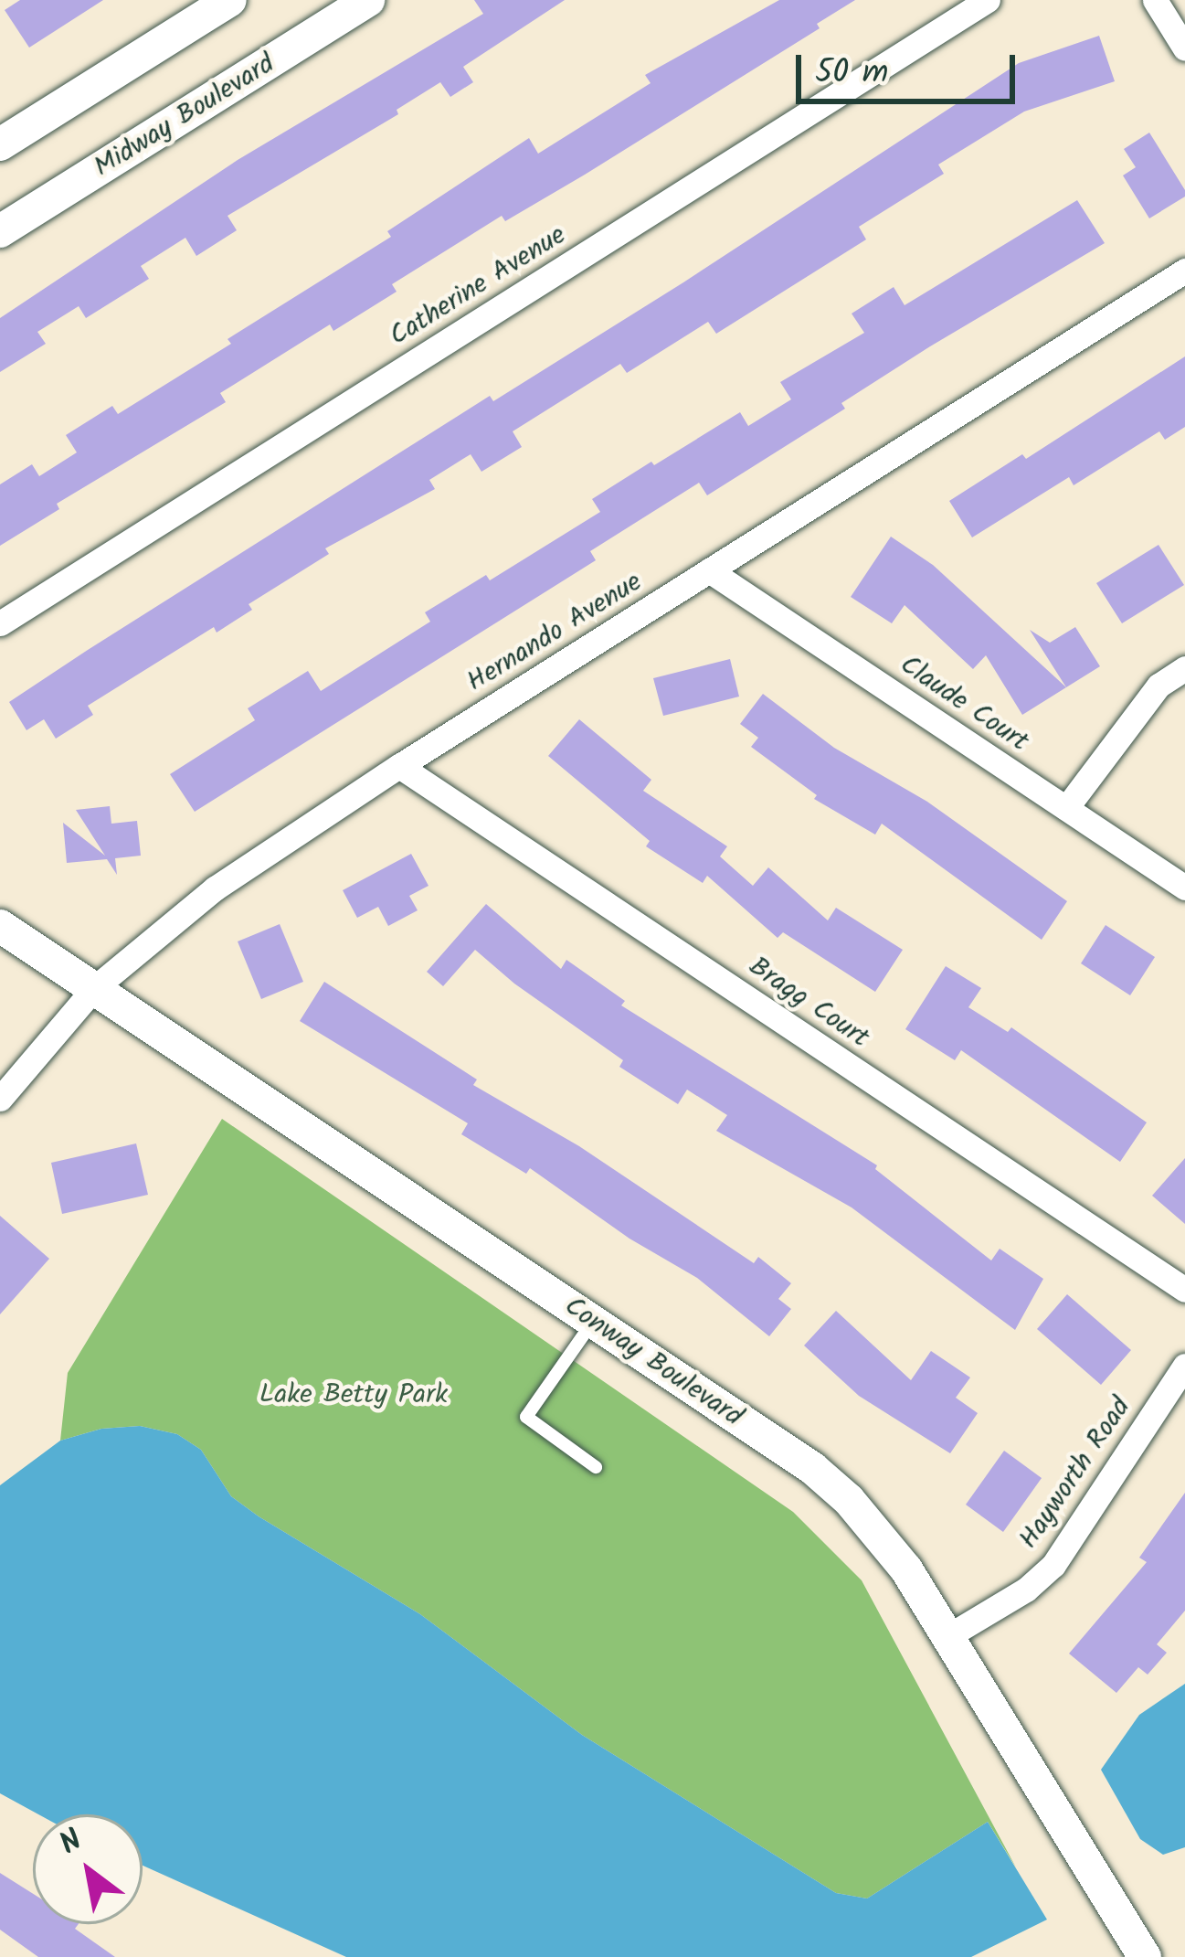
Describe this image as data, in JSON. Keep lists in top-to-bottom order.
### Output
{
  "streets": {
    "street": [
      "Midway Boulevard",
      "Catherine Avenue",
      "Hernando Avenue",
      "Claude Court",
      "Bragg Court",
      "Conway Boulevard",
      "Hayworth Road"
    ]
  },
  "crossings": [
    ["Hernando Avenue", "Claude Court"],
    ["Hernando Avenue", "Bragg Court"],
    ["Hernando Avenue", "Conway Boulevard"],
    ["Conway Boulevard", "Hayworth Road"]
  ],
  "parks": ["Lake Betty Park"],
  "scale_bar": "50 m",
  "north": "top left"
}
